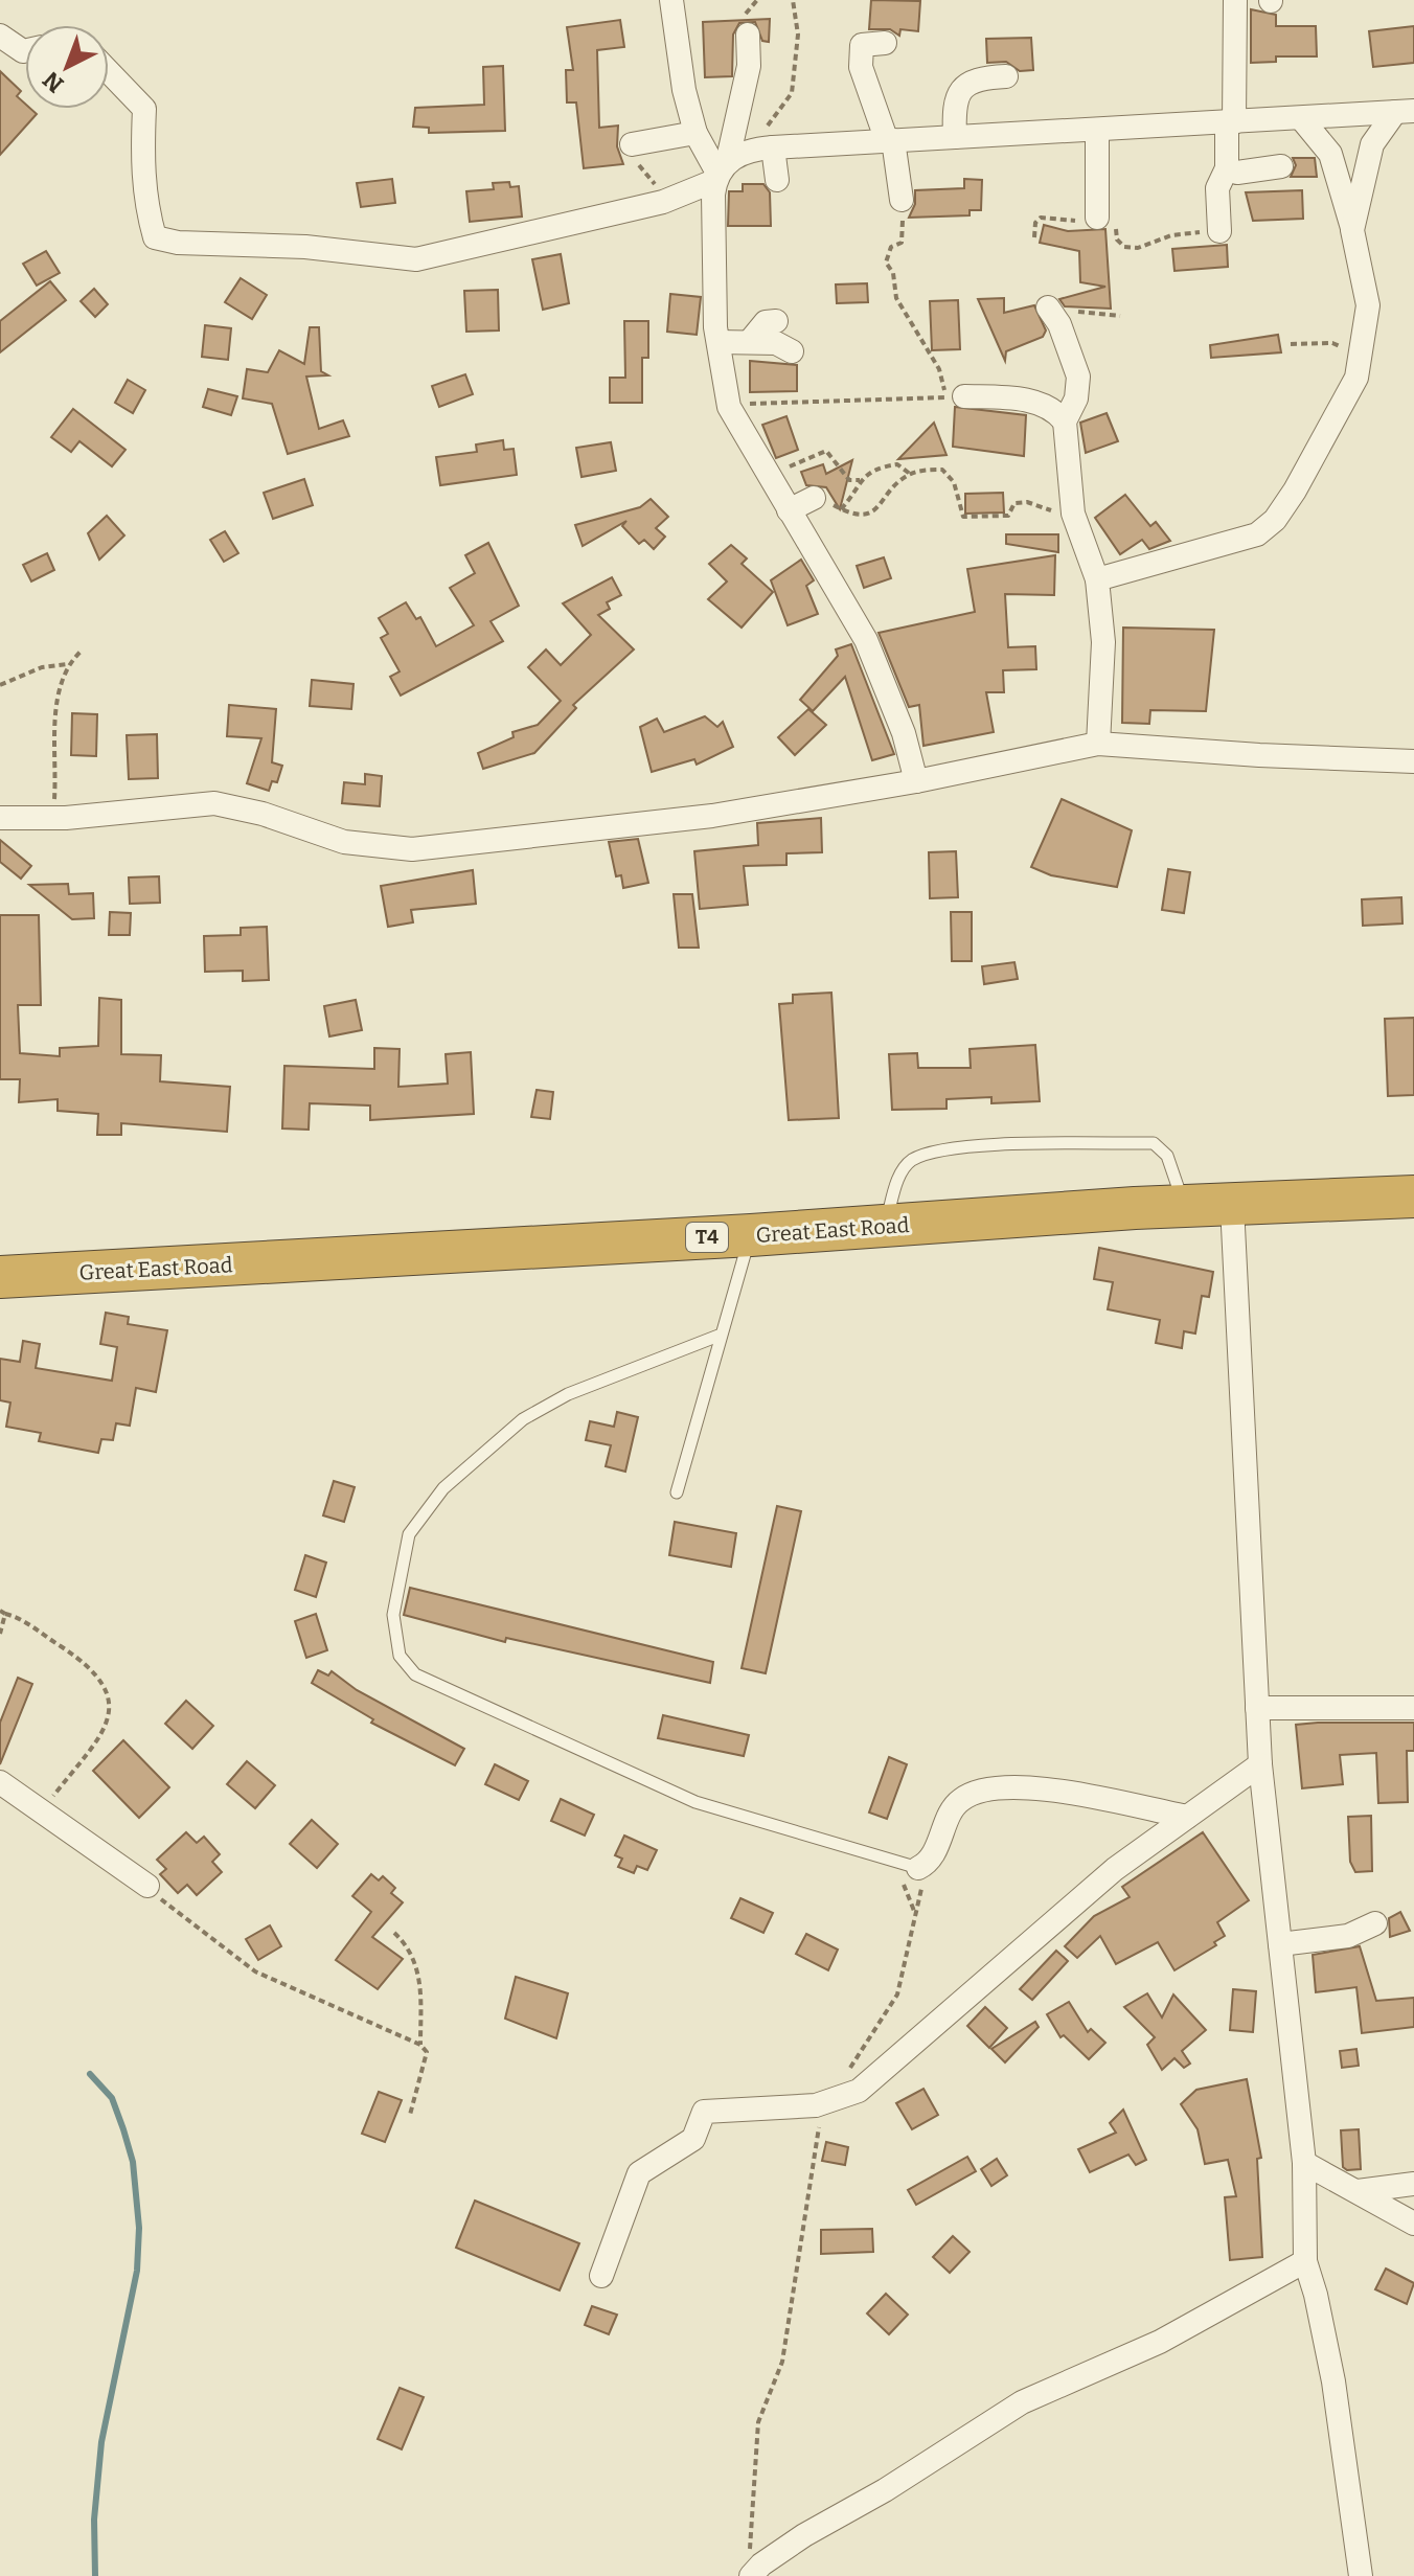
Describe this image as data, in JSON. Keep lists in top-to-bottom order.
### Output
{
  "streets": {
    "highway": ["Great East Road", "T4"]
  },
  "north": "bottom left"
}
